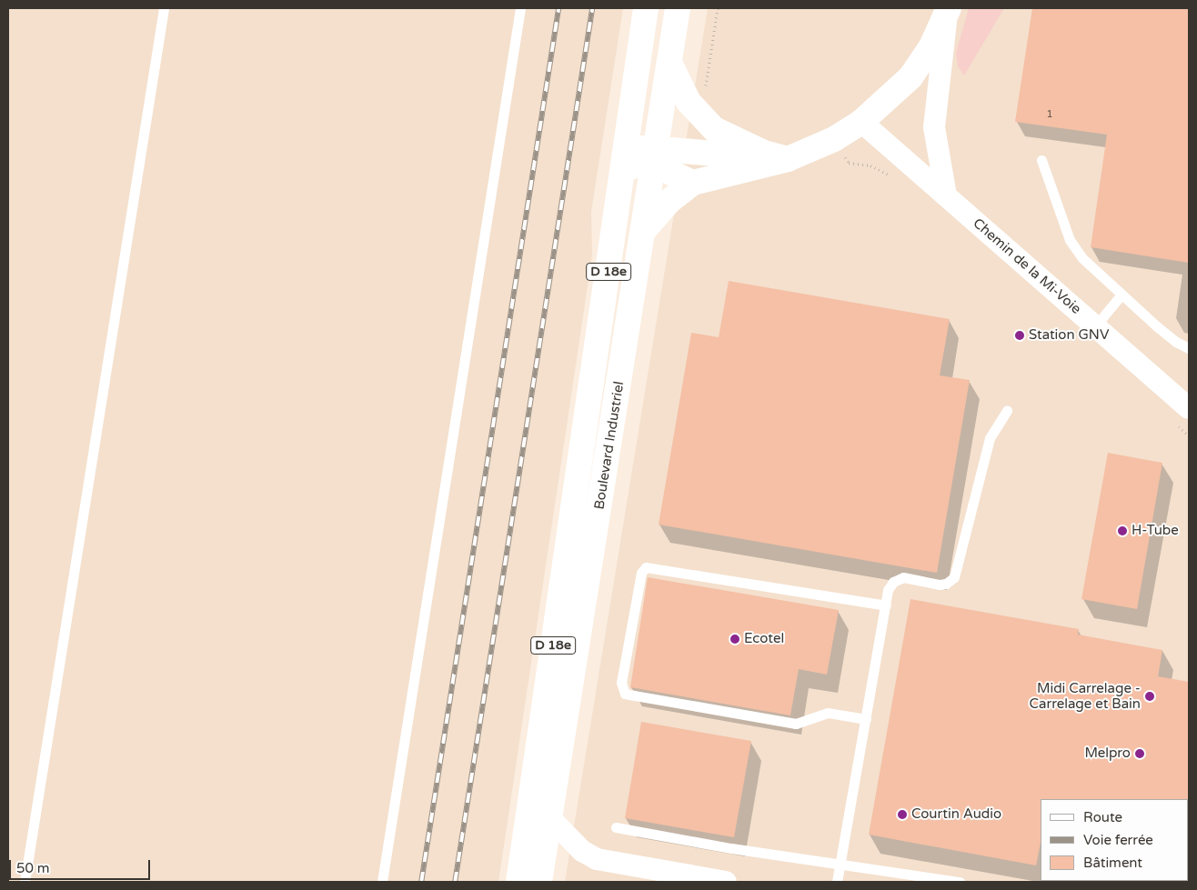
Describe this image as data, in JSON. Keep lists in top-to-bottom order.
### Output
{
  "streets": {
    "main road": ["D 18e", "Boulevard Industriel"],
    "street": ["Chemin de la Mi-Voie"]
  },
  "places": [
    "Station GNV",
    "H-Tube",
    "Ecotel",
    "Midi Carrelage - Carrelage et Bain",
    "Melpro",
    "Courtin Audio"
  ],
  "house_numbers": ["1"],
  "legend": ["Route", "Voie ferrée", "Bâtiment"],
  "scale_bar": "50 m"
}
